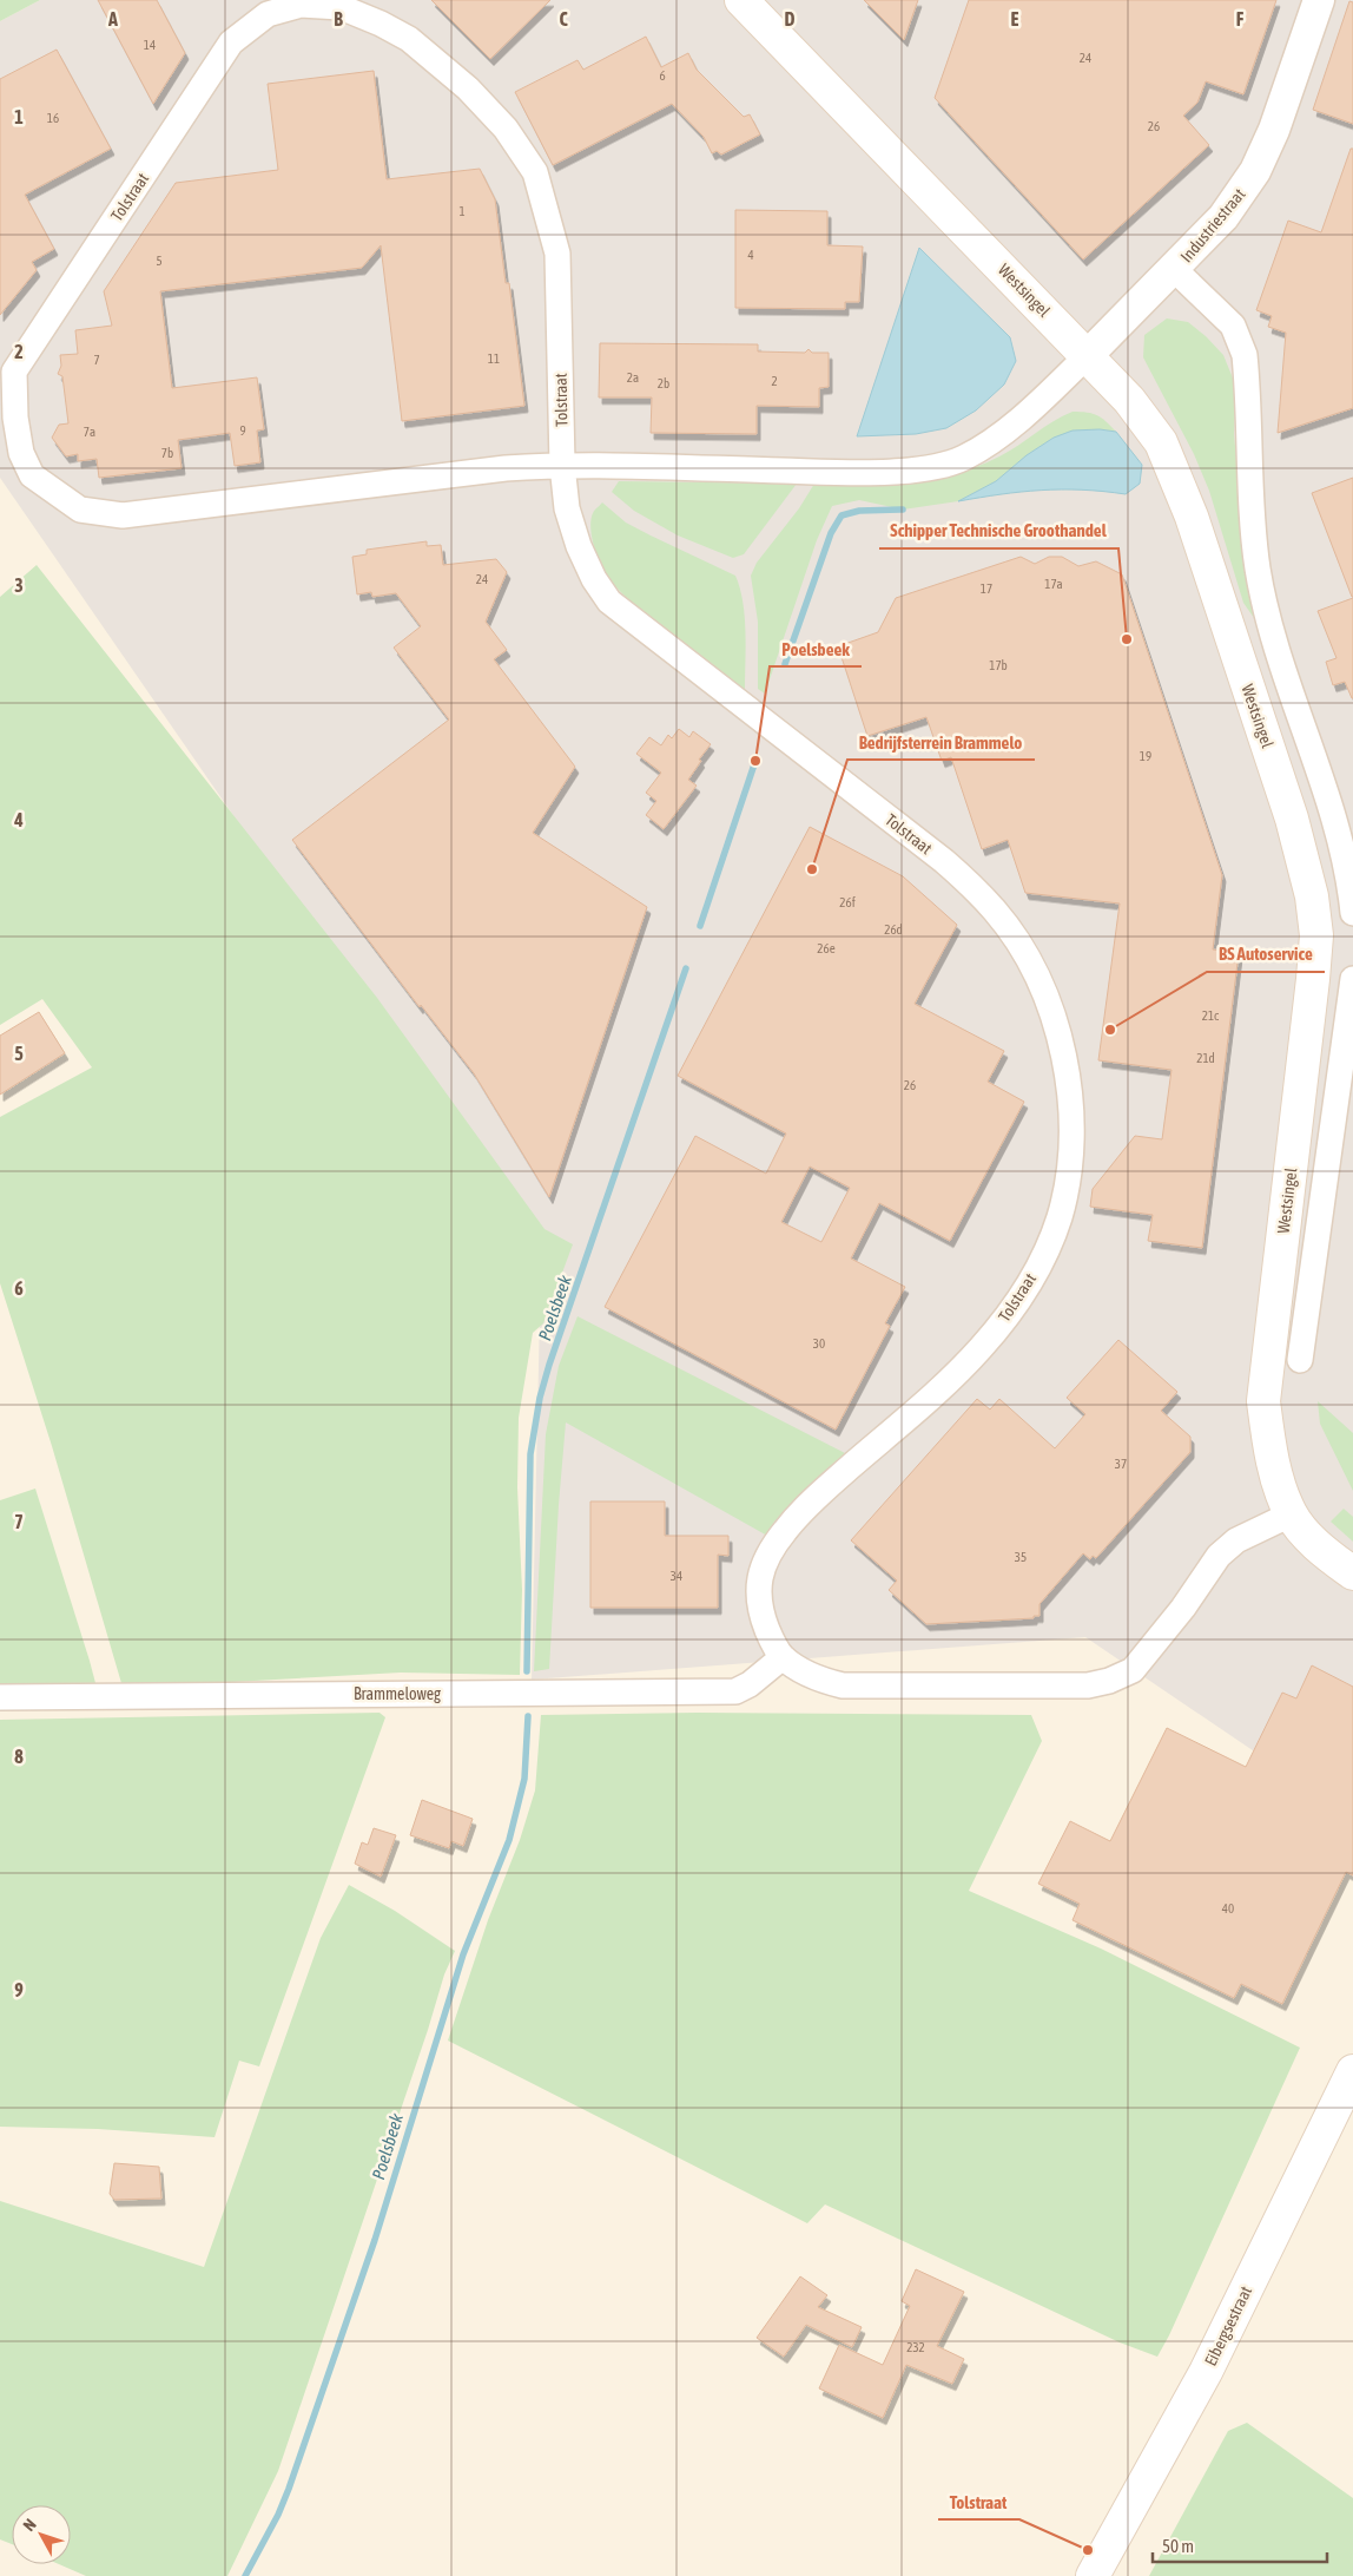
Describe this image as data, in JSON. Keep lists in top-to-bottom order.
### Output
{
  "streets": {
    "main road": ["Westsingel", "Eibergsestraat"],
    "street": ["Tolstraat", "Industriestraat", "Brammeloweg"]
  },
  "crossings": [
    ["Tolstraat", "Industriestraat"],
    ["Tolstraat", "Westsingel"],
    ["Tolstraat", "Brammeloweg"],
    ["Industriestraat", "Westsingel"]
  ],
  "water": ["Poelsbeek"],
  "places": [
    "Schipper Technische Groothandel",
    "Poelsbeek",
    "Bedrijfsterrein Brammelo",
    "BS Autoservice",
    "Tolstraat"
  ],
  "house_numbers": [
    "14",
    "24",
    "6",
    "16",
    "26",
    "1",
    "4",
    "5",
    "11",
    "7",
    "2a",
    "2",
    "2b",
    "9",
    "7a",
    "7b",
    "24",
    "17a",
    "17",
    "17b",
    "19",
    "26f",
    "26d",
    "26e",
    "21c",
    "21d",
    "26",
    "30",
    "37",
    "35",
    "34",
    "40",
    "232"
  ],
  "scale_bar": "50 m",
  "north": "top left",
  "grid": {
    "columns": [
      "A",
      "B",
      "C",
      "D",
      "E",
      "F"
    ],
    "rows": [
      "1",
      "2",
      "3",
      "4",
      "5",
      "6",
      "7",
      "8",
      "9"
    ]
  }
}
